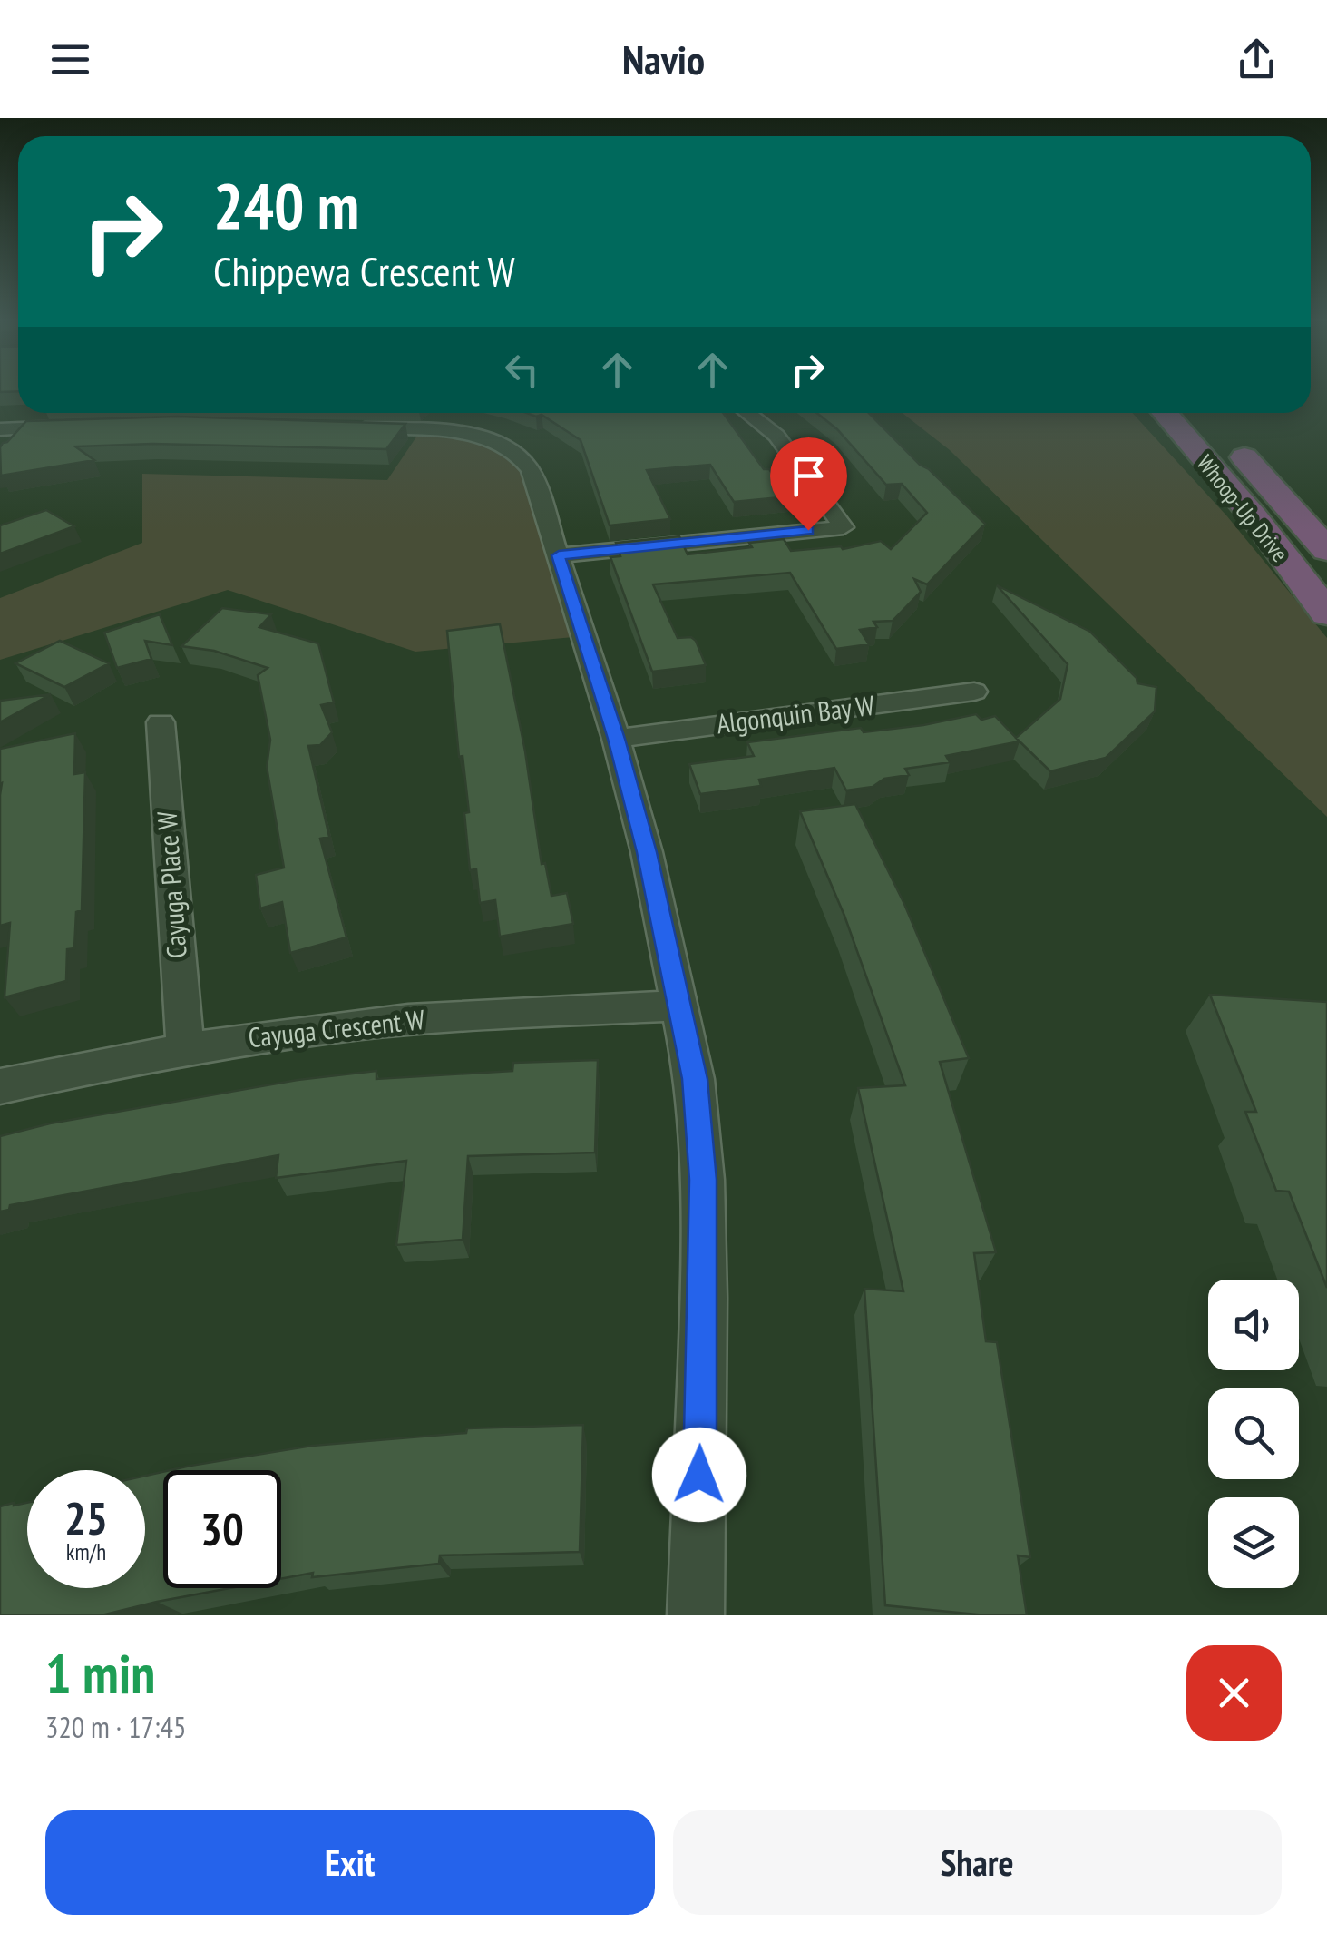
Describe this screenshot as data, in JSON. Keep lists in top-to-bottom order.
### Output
{
  "streets": {
    "highway": ["Whoop-Up Drive"],
    "street": ["Algonquin Bay W", "Cayuga Place W", "Cayuga Crescent W"]
  },
  "crossings": [
    ["Cayuga Place W", "Cayuga Crescent W"]
  ],
  "page": {
    "header": "Navio",
    "turn": ["240 m", "Chippewa Crescent W"],
    "speed": "25 km/h",
    "limit": "30",
    "heading": ["1 min", "320 m · 17:45"],
    "buttons": ["Exit", "Share"]
  }
}
